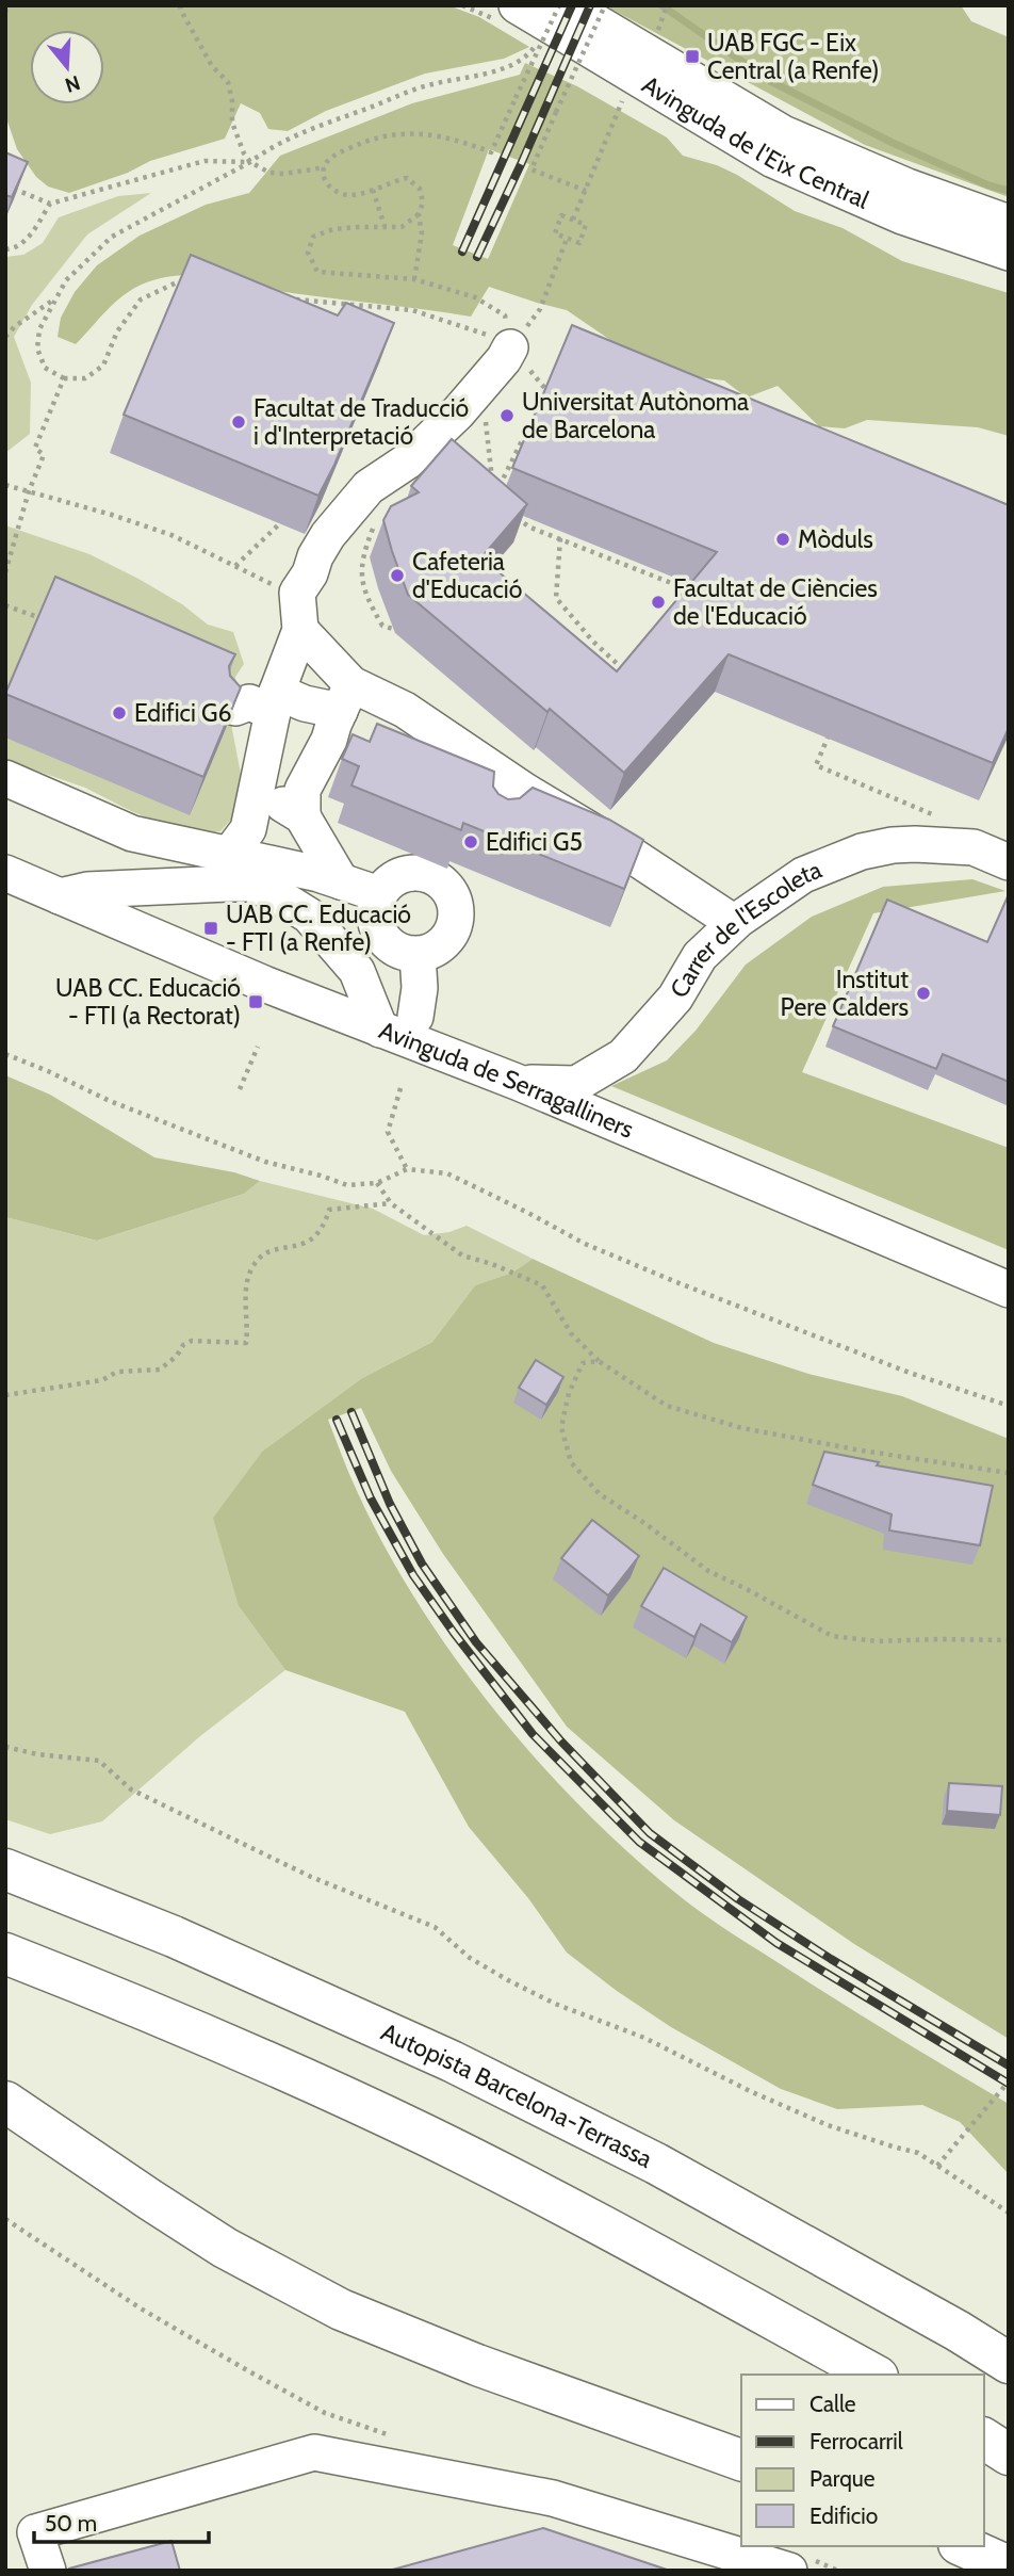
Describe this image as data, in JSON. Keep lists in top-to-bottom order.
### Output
{
  "streets": {
    "highway": ["Autopista Barcelona-Terrassa"],
    "street": ["Avinguda de l'Eix Central", "Carrer de l'Escoleta", "Avinguda de Serragalliners"]
  },
  "crossings": [
    ["Carrer de l'Escoleta", "Avinguda de Serragalliners"]
  ],
  "places": {
    "transit": ["UAB FGC - Eix Central (a Renfe)", "UAB CC. Educació - FTI (a Renfe)", "UAB CC. Educació - FTI (a Rectorat)"],
    "other": [
      "Universitat Autònoma de Barcelona",
      "Facultat de Traducció i d'Interpretació",
      "Mòduls",
      "Cafeteria d'Educació",
      "Facultat de Ciències de l'Educació",
      "Edifici G6",
      "Edifici G5",
      "Institut Pere Calders"
    ]
  },
  "legend": [
    "Calle",
    "Ferrocarril",
    "Parque",
    "Edificio"
  ],
  "scale_bar": "50 m",
  "north": "bottom"
}
